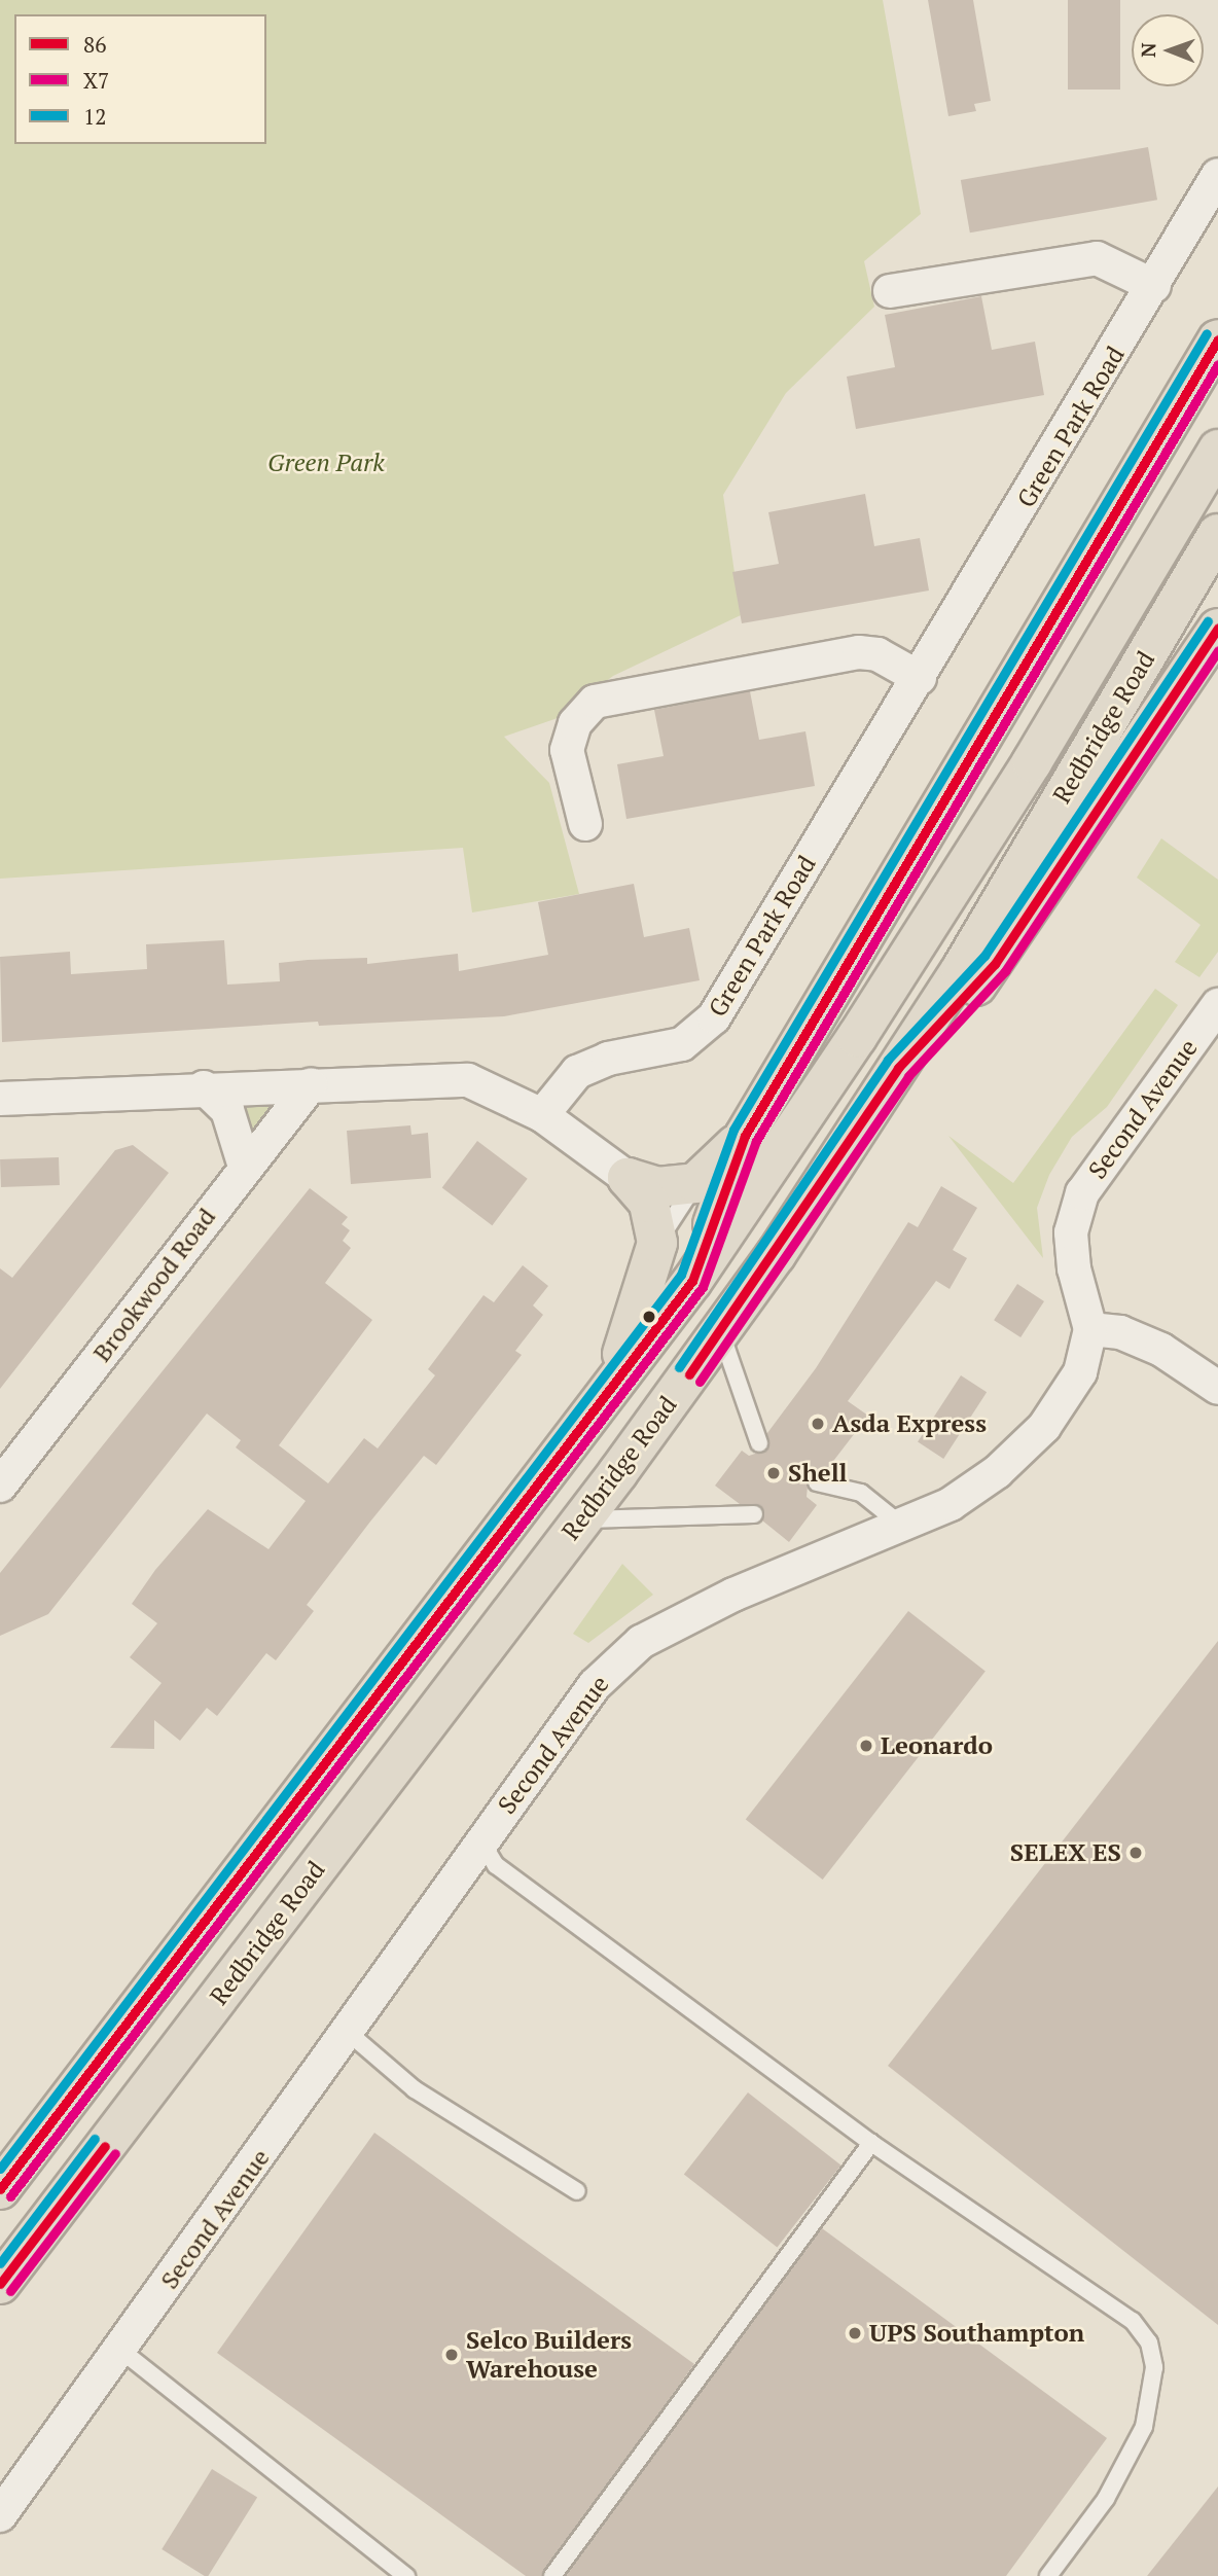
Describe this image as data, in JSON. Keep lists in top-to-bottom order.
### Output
{
  "streets": {
    "highway": ["Redbridge Road"],
    "street": ["Green Park Road", "Second Avenue", "Brookwood Road"]
  },
  "parks": ["Green Park"],
  "places": [
    "Asda Express",
    "Shell",
    "Leonardo",
    "SELEX ES",
    "UPS Southampton",
    "Selco Builders Warehouse"
  ],
  "lines": ["transit line 12", "transit line 86", "transit line X7"],
  "legend": ["86", "X7", "12"],
  "north": "left"
}
